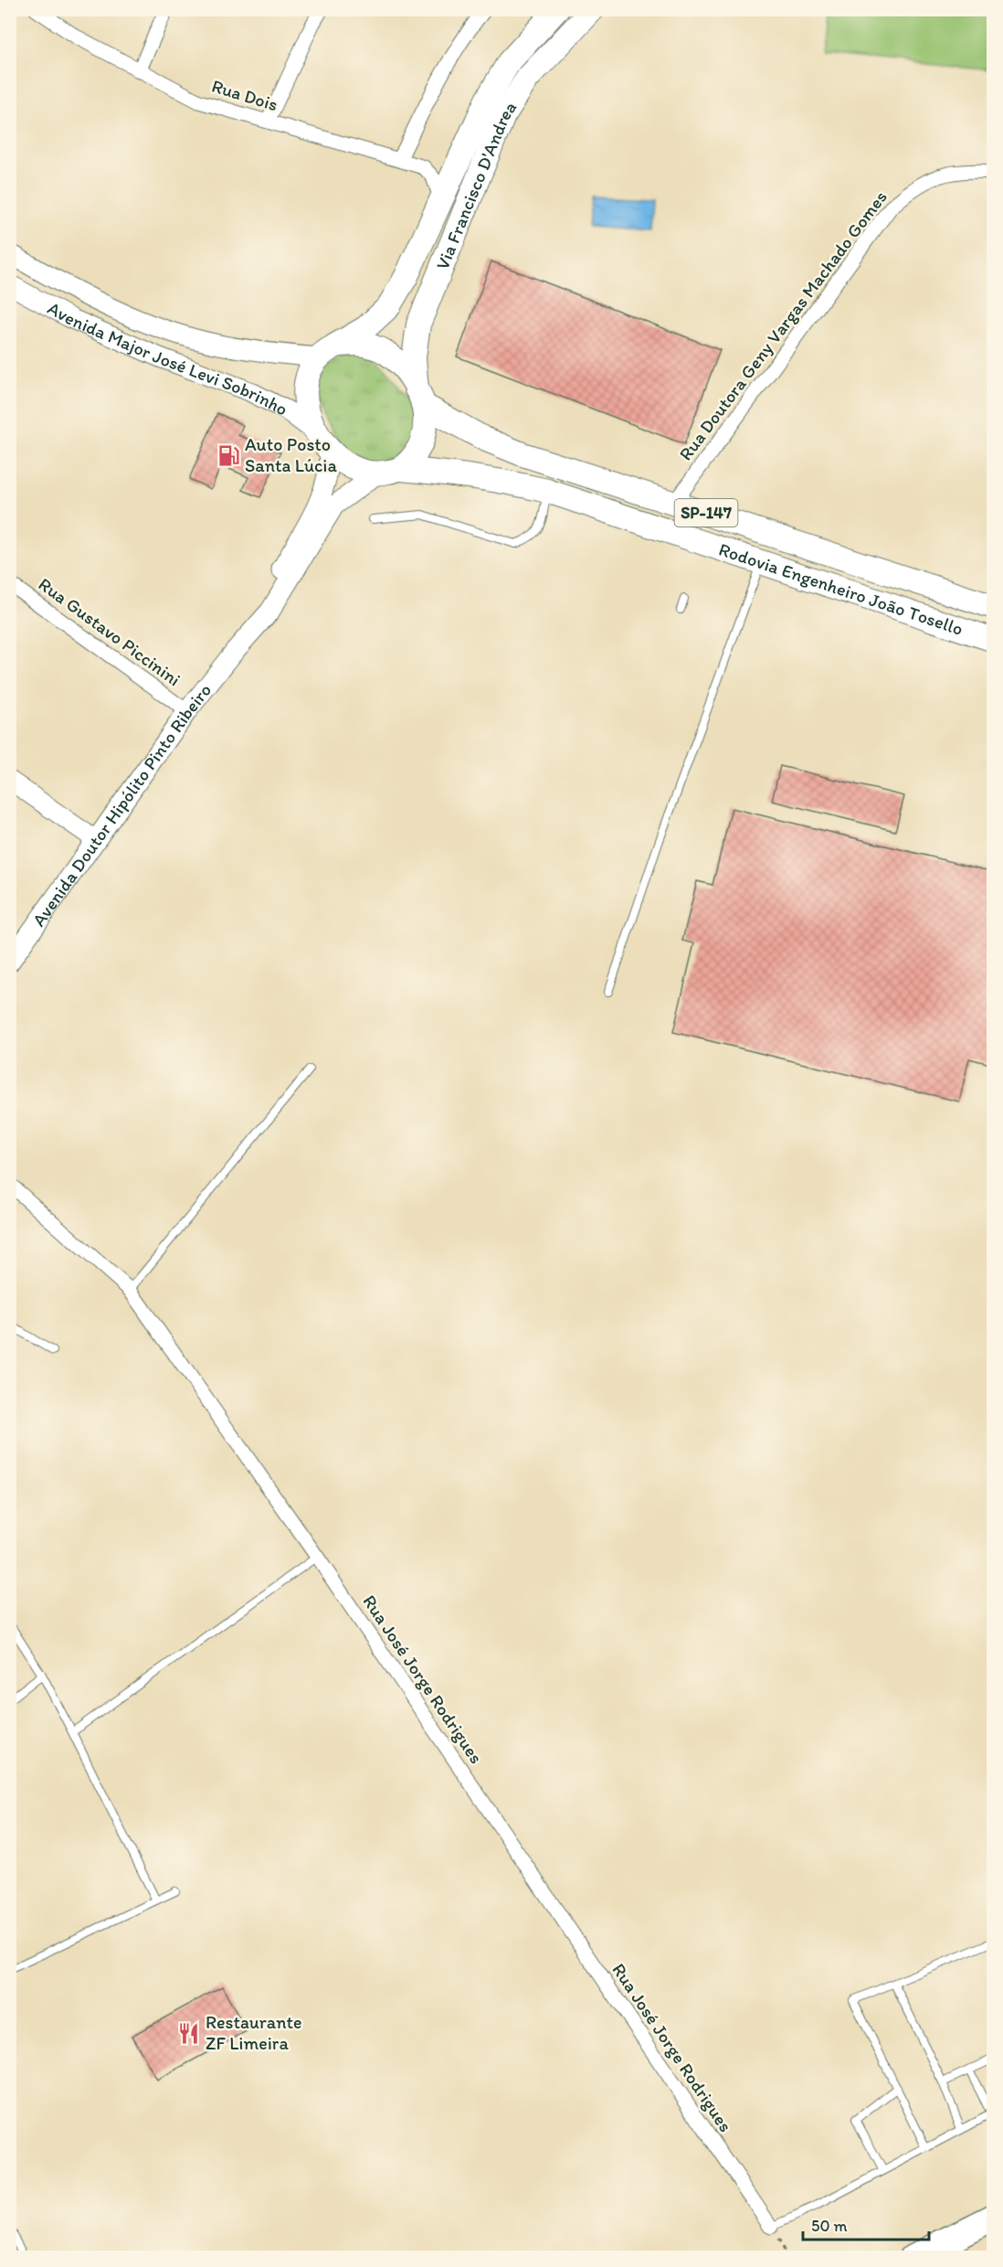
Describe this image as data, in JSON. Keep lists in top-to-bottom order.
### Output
{
  "streets": {
    "highway": ["Via Francisco D'Andrea", "SP-147", "Rodovia Engenheiro João Tosello"],
    "main road": ["Avenida Major José Levi Sobrinho", "Avenida Doutor Hipólito Pinto Ribeiro"],
    "street": [
      "Rua Dois",
      "Rua Doutora Geny Vargas Machado Gomes",
      "Rua Gustavo Piccinini",
      "Rua José Jorge Rodrigues"
    ]
  },
  "crossings": [
    ["Rua Dois", "Via Francisco D'Andrea"],
    ["Via Francisco D'Andrea", "Avenida Major José Levi Sobrinho"],
    ["Via Francisco D'Andrea", "Rodovia Engenheiro João Tosello"],
    ["Via Francisco D'Andrea", "Avenida Doutor Hipólito Pinto Ribeiro"],
    ["Rua Doutora Geny Vargas Machado Gomes", "Rodovia Engenheiro João Tosello"],
    ["Avenida Major José Levi Sobrinho", "Rodovia Engenheiro João Tosello"],
    ["Avenida Major José Levi Sobrinho", "Avenida Doutor Hipólito Pinto Ribeiro"],
    ["Rodovia Engenheiro João Tosello", "Avenida Doutor Hipólito Pinto Ribeiro"],
    ["Rua Gustavo Piccinini", "Avenida Doutor Hipólito Pinto Ribeiro"]
  ],
  "places": {
    "fuel station": ["Auto Posto Santa Lúcia"],
    "restaurant": ["Restaurante ZF Limeira"]
  },
  "scale_bar": "50 m"
}
